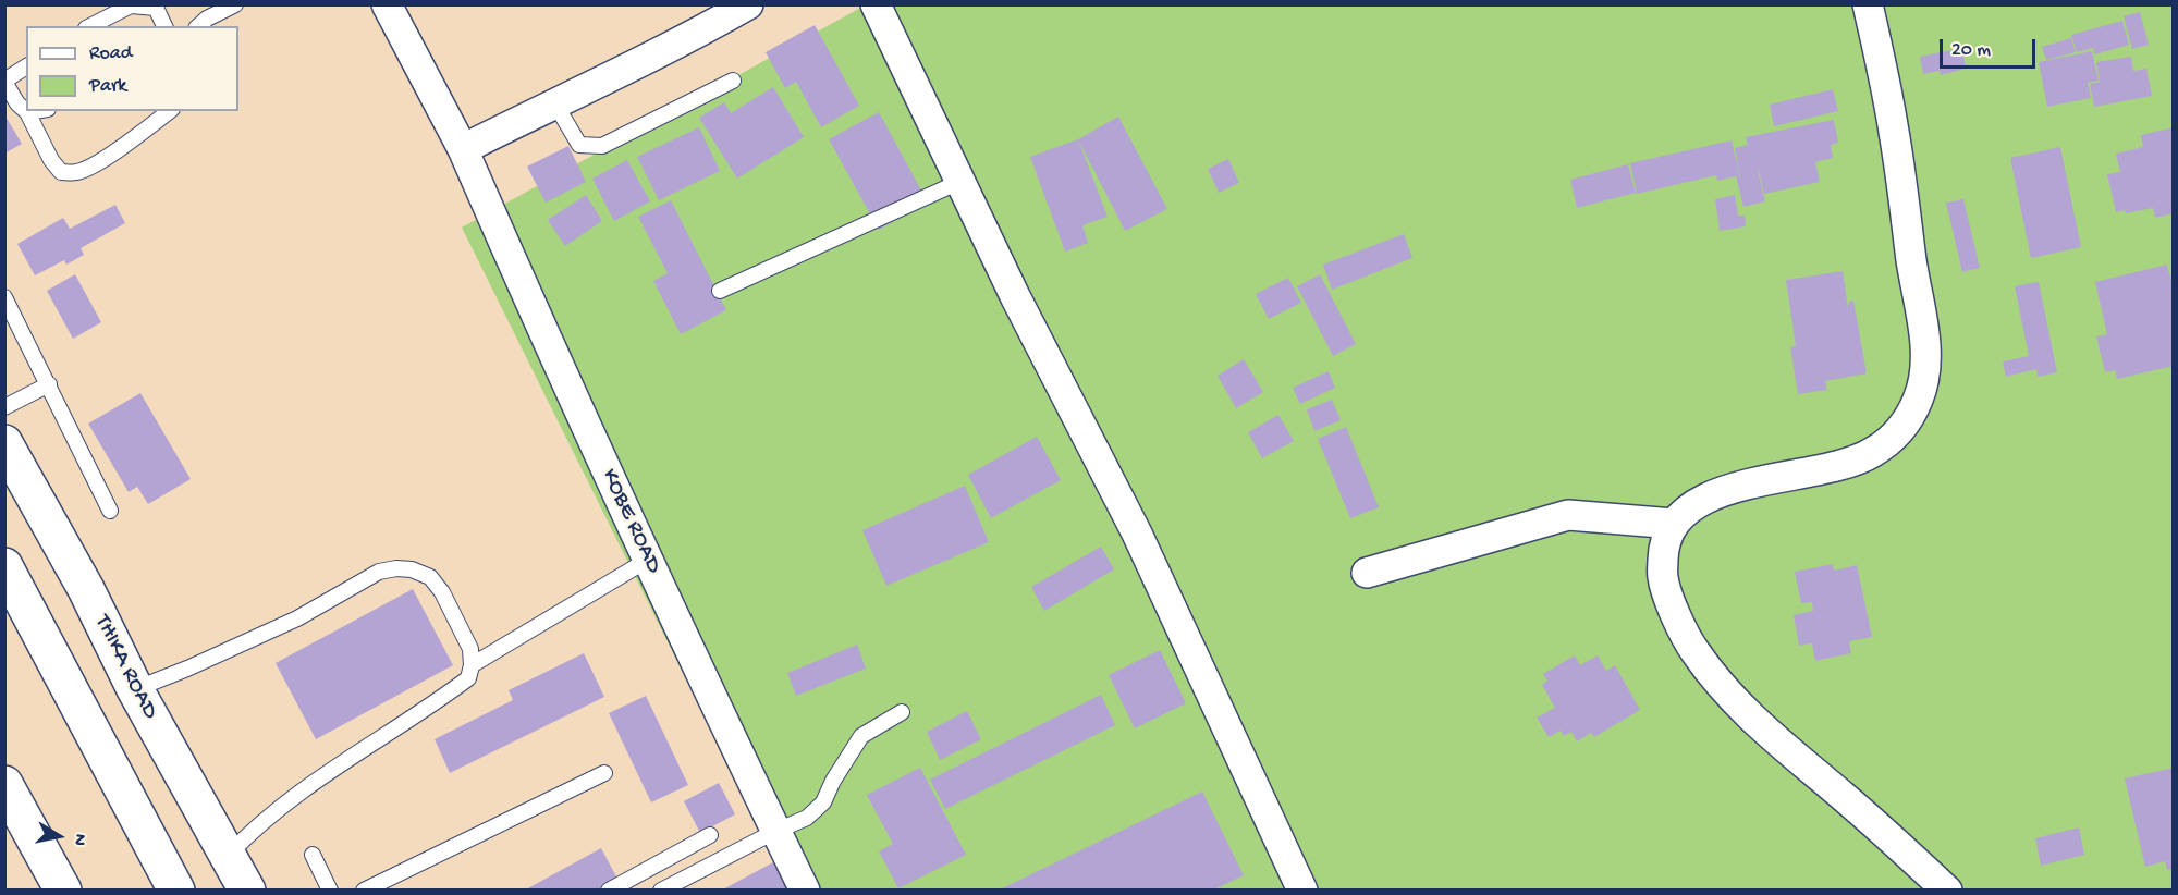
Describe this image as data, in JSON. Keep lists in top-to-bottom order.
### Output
{
  "streets": {
    "main road": ["THIKA ROAD"],
    "street": ["KOBE ROAD"]
  },
  "legend": ["Road", "Park"],
  "scale_bar": "20 m",
  "north": "right"
}
